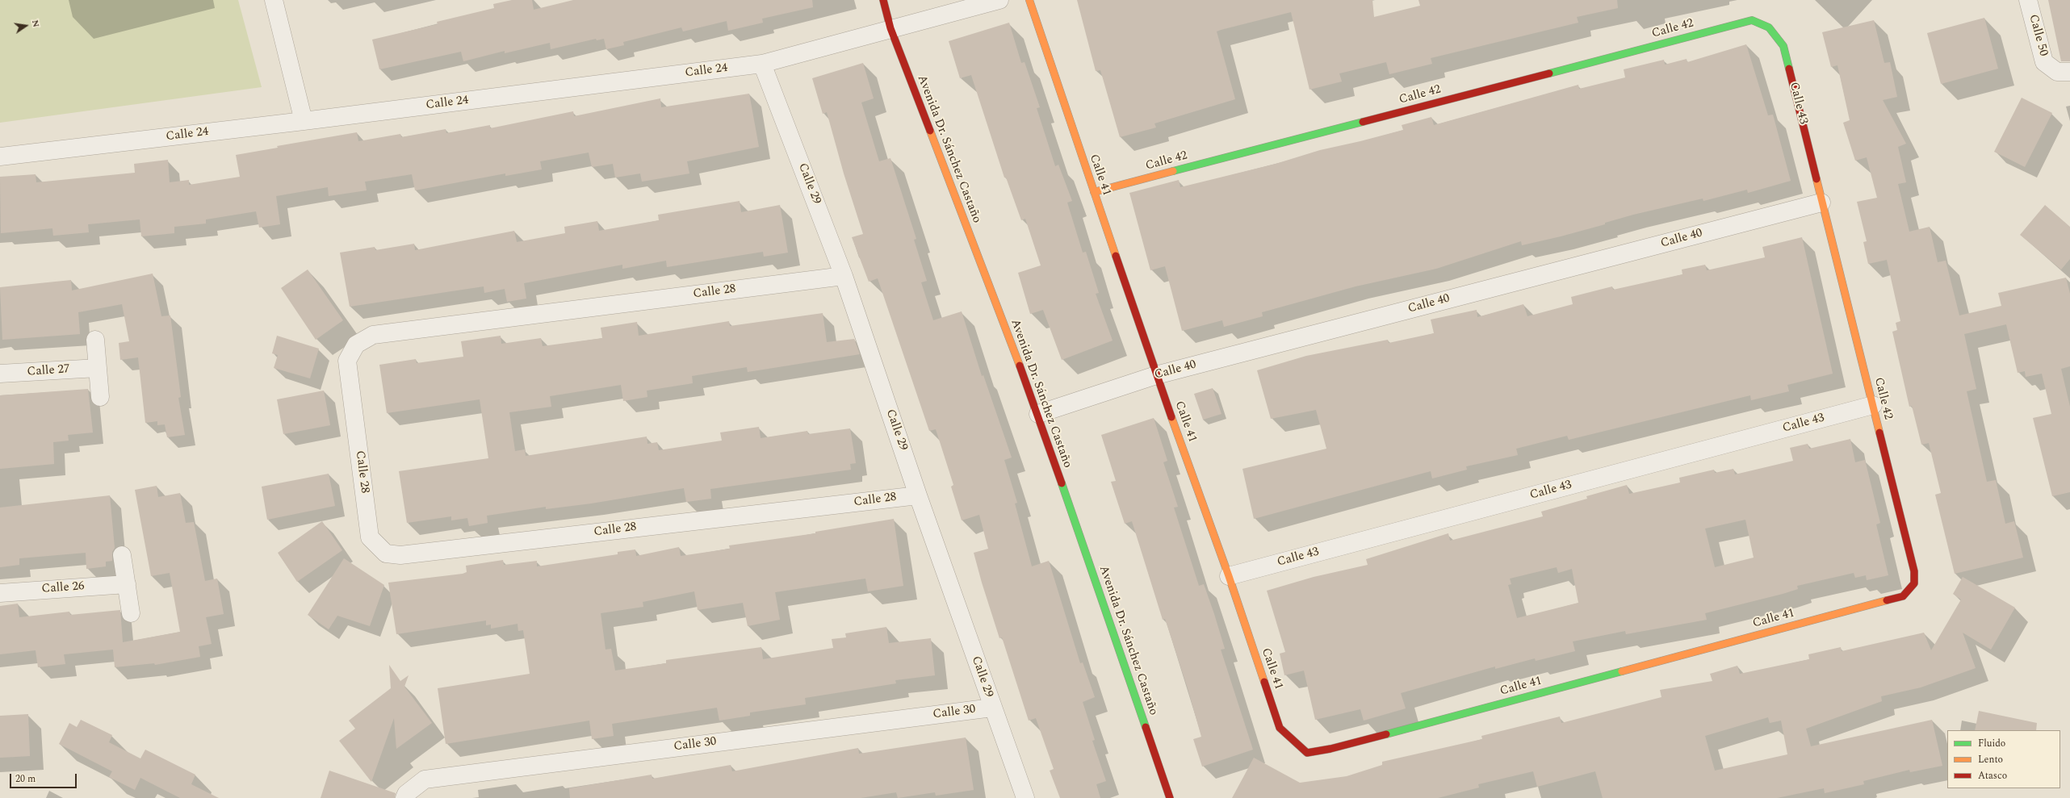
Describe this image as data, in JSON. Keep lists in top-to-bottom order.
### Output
{
  "streets": {
    "street": [
      "Calle 42",
      "Calle 50",
      "Calle 24",
      "Calle 43",
      "Avenida Dr. Sánchez Castaño",
      "Calle 41",
      "Calle 29",
      "Calle 40",
      "Calle 28",
      "Calle 27",
      "Calle 26",
      "Calle 30"
    ]
  },
  "crossings": [
    ["Calle 42", "Calle 43"],
    ["Calle 42", "Calle 41"],
    ["Calle 42", "Calle 40"],
    ["Calle 24", "Avenida Dr. Sánchez Castaño"],
    ["Calle 24", "Calle 29"],
    ["Calle 43", "Calle 41"],
    ["Calle 43", "Calle 40"],
    ["Avenida Dr. Sánchez Castaño", "Calle 40"],
    ["Calle 41", "Calle 40"],
    ["Calle 29", "Calle 28"],
    ["Calle 29", "Calle 30"]
  ],
  "legend": ["Fluido", "Lento", "Atasco"],
  "scale_bar": "20 m",
  "north": "right"
}
